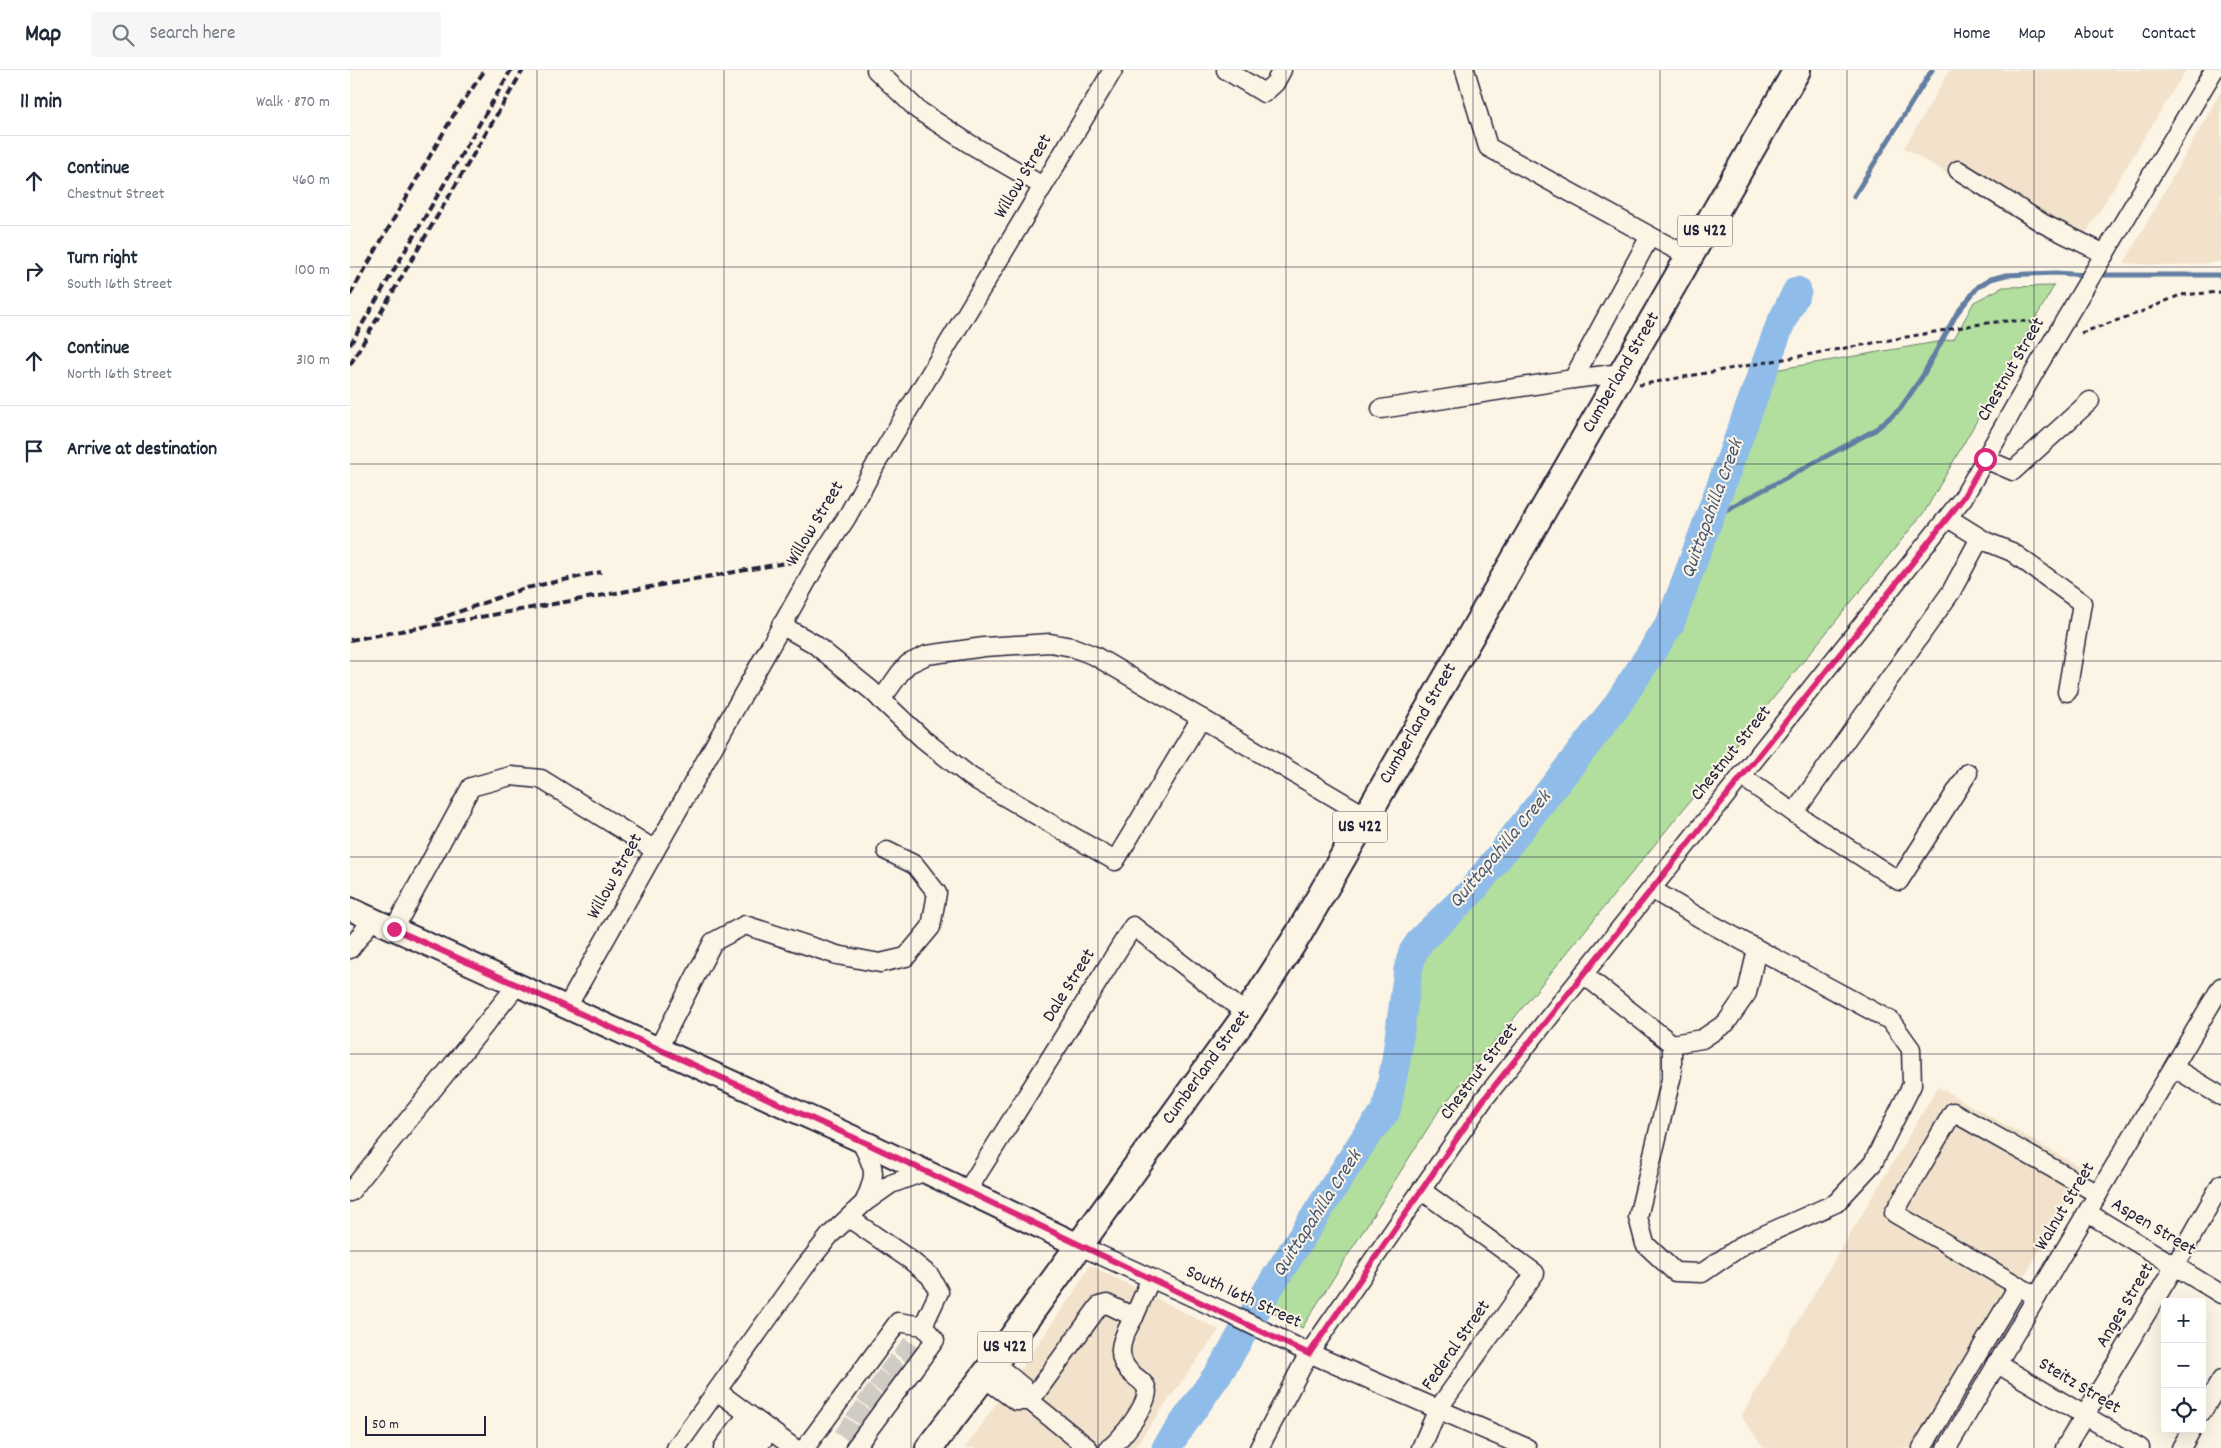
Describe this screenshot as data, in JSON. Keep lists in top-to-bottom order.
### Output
{
  "streets": {
    "highway": ["US 422", "Cumberland Street"],
    "street": [
      "Willow Street",
      "Chestnut Street",
      "Dale Street",
      "Walnut Street",
      "Aspen Street",
      "South 16th Street",
      "Anges Street",
      "Federal Street",
      "Steitz Street"
    ]
  },
  "crossings": [
    ["Chestnut Street", "South 16th Street"],
    ["Chestnut Street", "Federal Street"],
    ["Cumberland Street", "Dale Street"],
    ["Cumberland Street", "South 16th Street"],
    ["Walnut Street", "Aspen Street"],
    ["Walnut Street", "Steitz Street"],
    ["Aspen Street", "Anges Street"],
    ["South 16th Street", "Federal Street"],
    ["Anges Street", "Steitz Street"]
  ],
  "water": ["Quittapahilla Creek"],
  "scale_bar": "50 m",
  "page": {
    "header": "Map",
    "search": "Search here",
    "nav": [
      "Home",
      "Map",
      "About",
      "Contact"
    ],
    "heading": ["11 min", "Walk · 870 m"],
    "list": [
      ["Continue", "Chestnut Street", "460 m"],
      ["Turn right", "South 16th Street", "100 m"],
      ["Continue", "North 16th Street", "310 m"],
      "Arrive at destination"
    ],
    "map_buttons": ["+", "−"],
    "scale": "50 m"
  }
}
